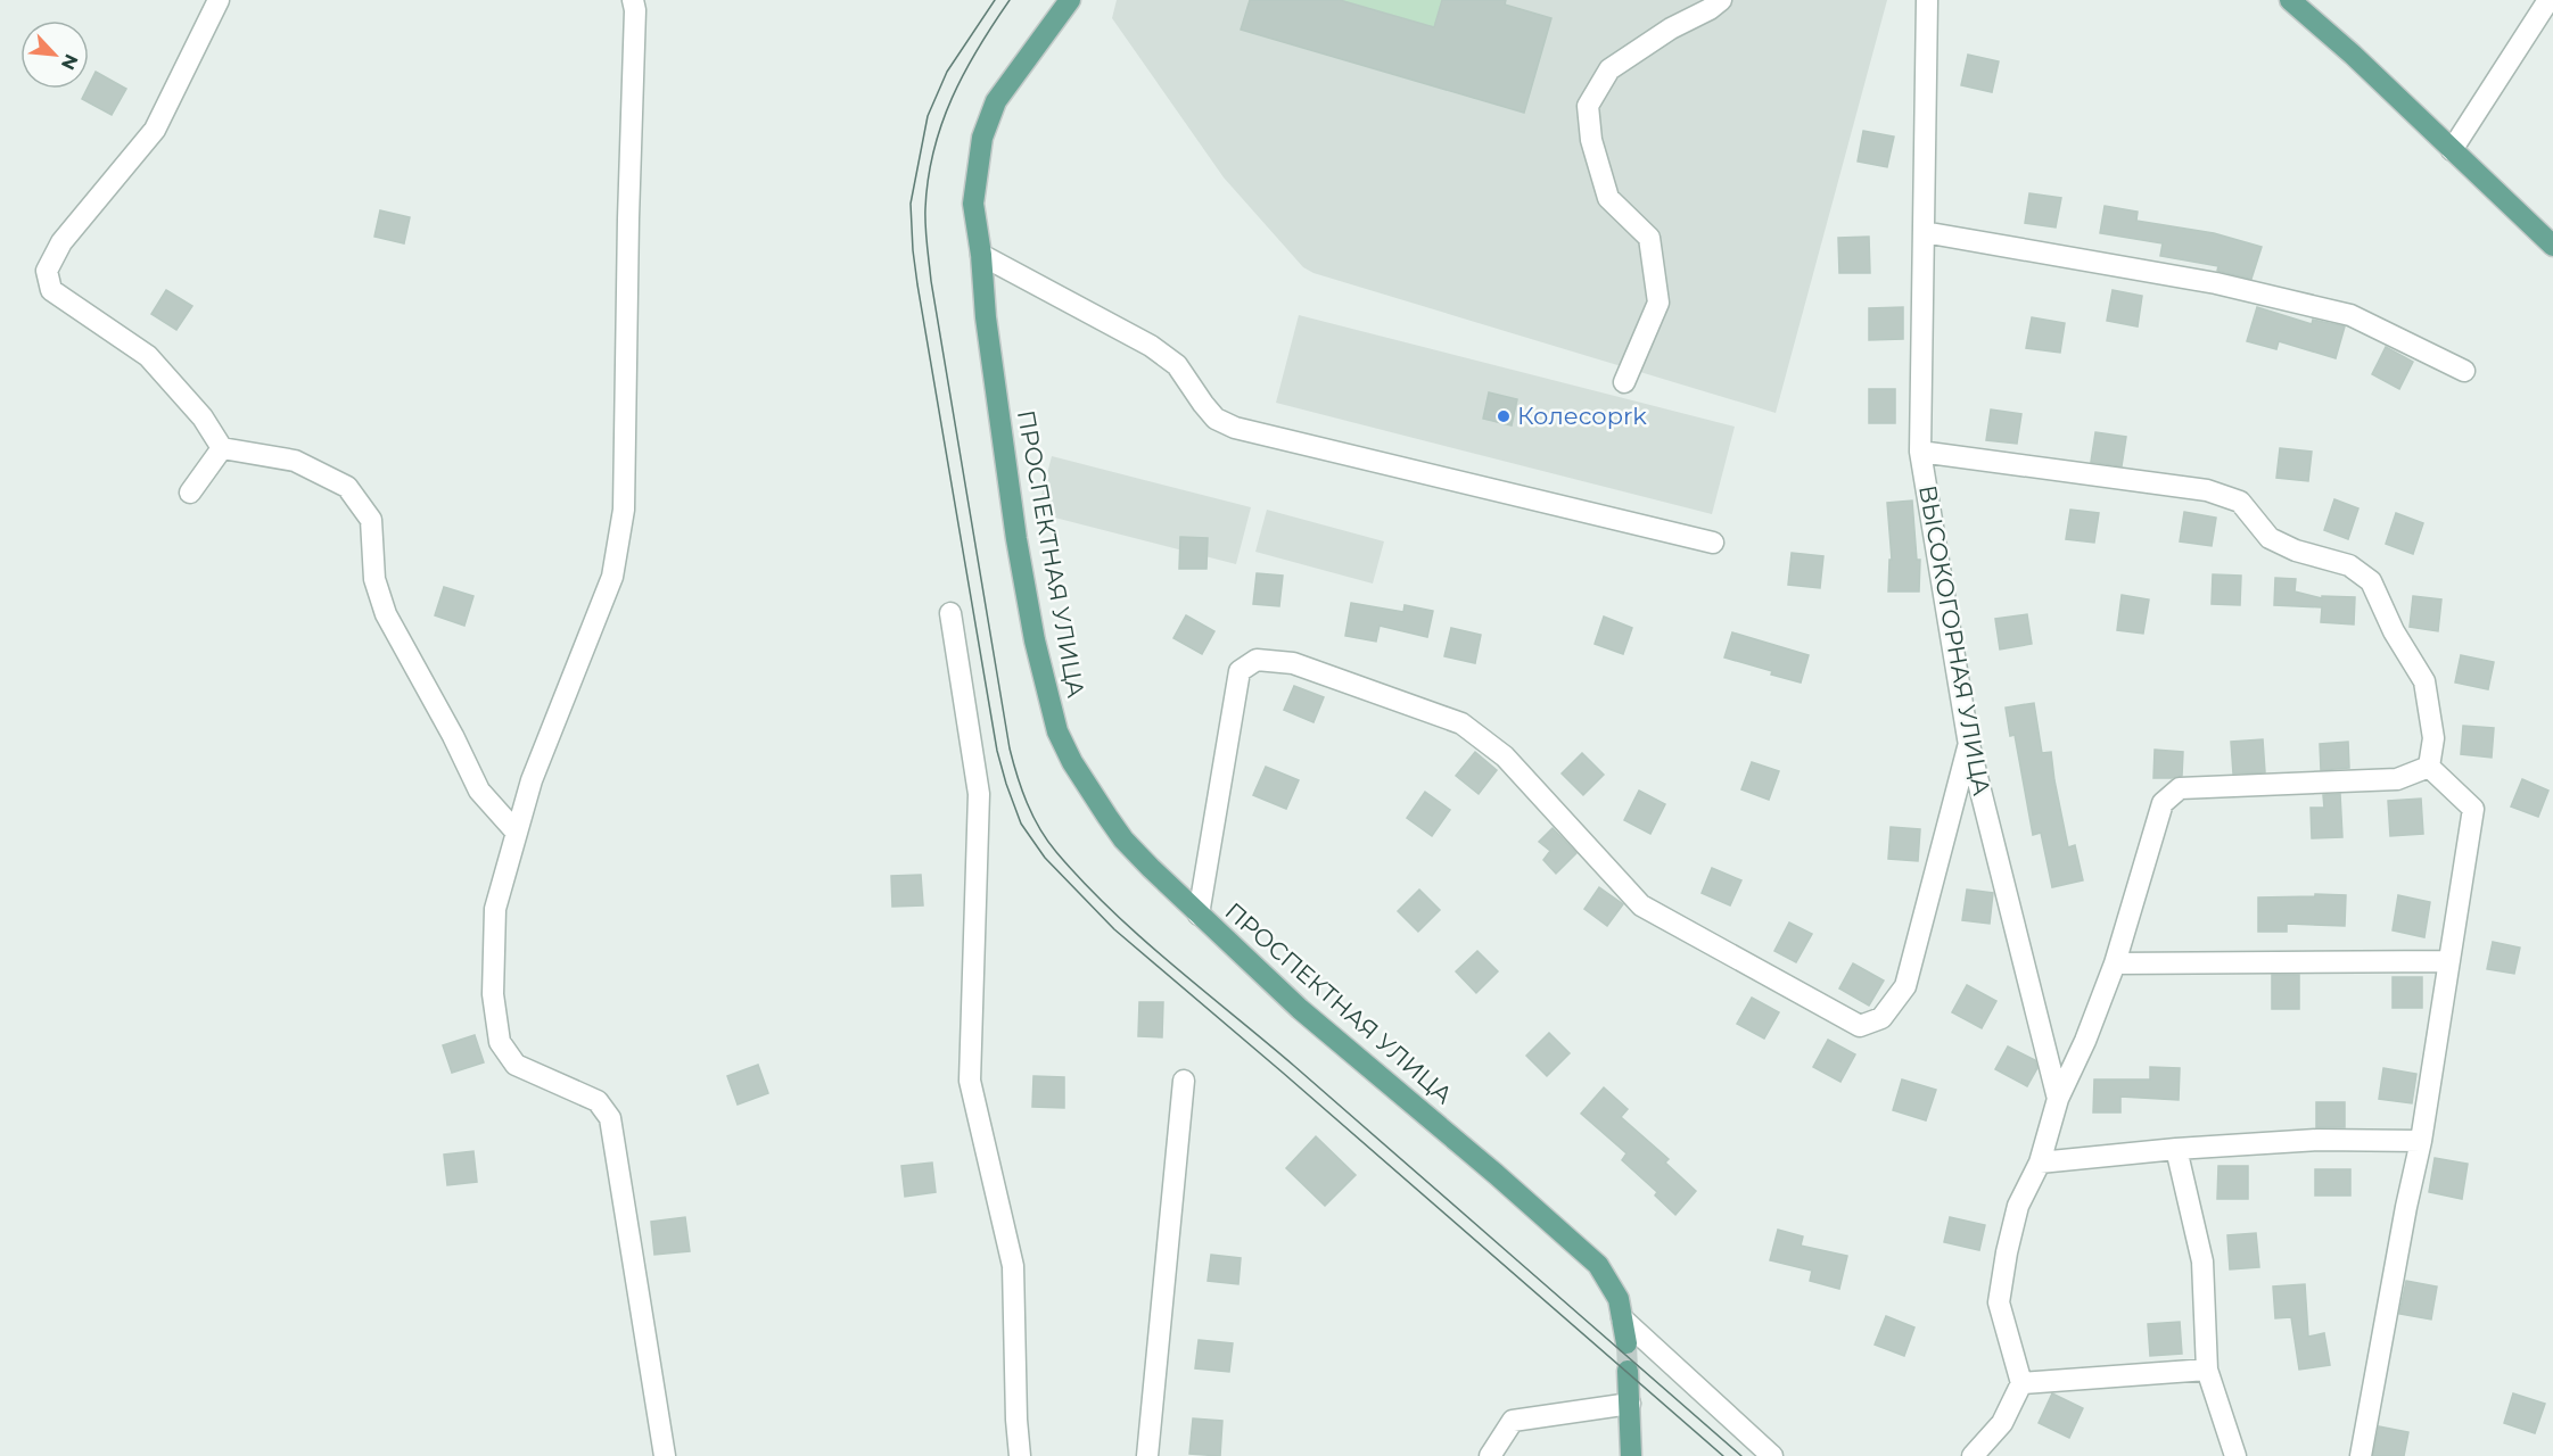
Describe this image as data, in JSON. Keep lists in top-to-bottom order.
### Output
{
  "streets": {
    "main road": ["ПРОСПЕКТНАЯ УЛИЦА"],
    "street": ["ВЫСОКОГОРНАЯ УЛИЦА"]
  },
  "places": ["Колесоprk"],
  "north": "bottom right"
}
